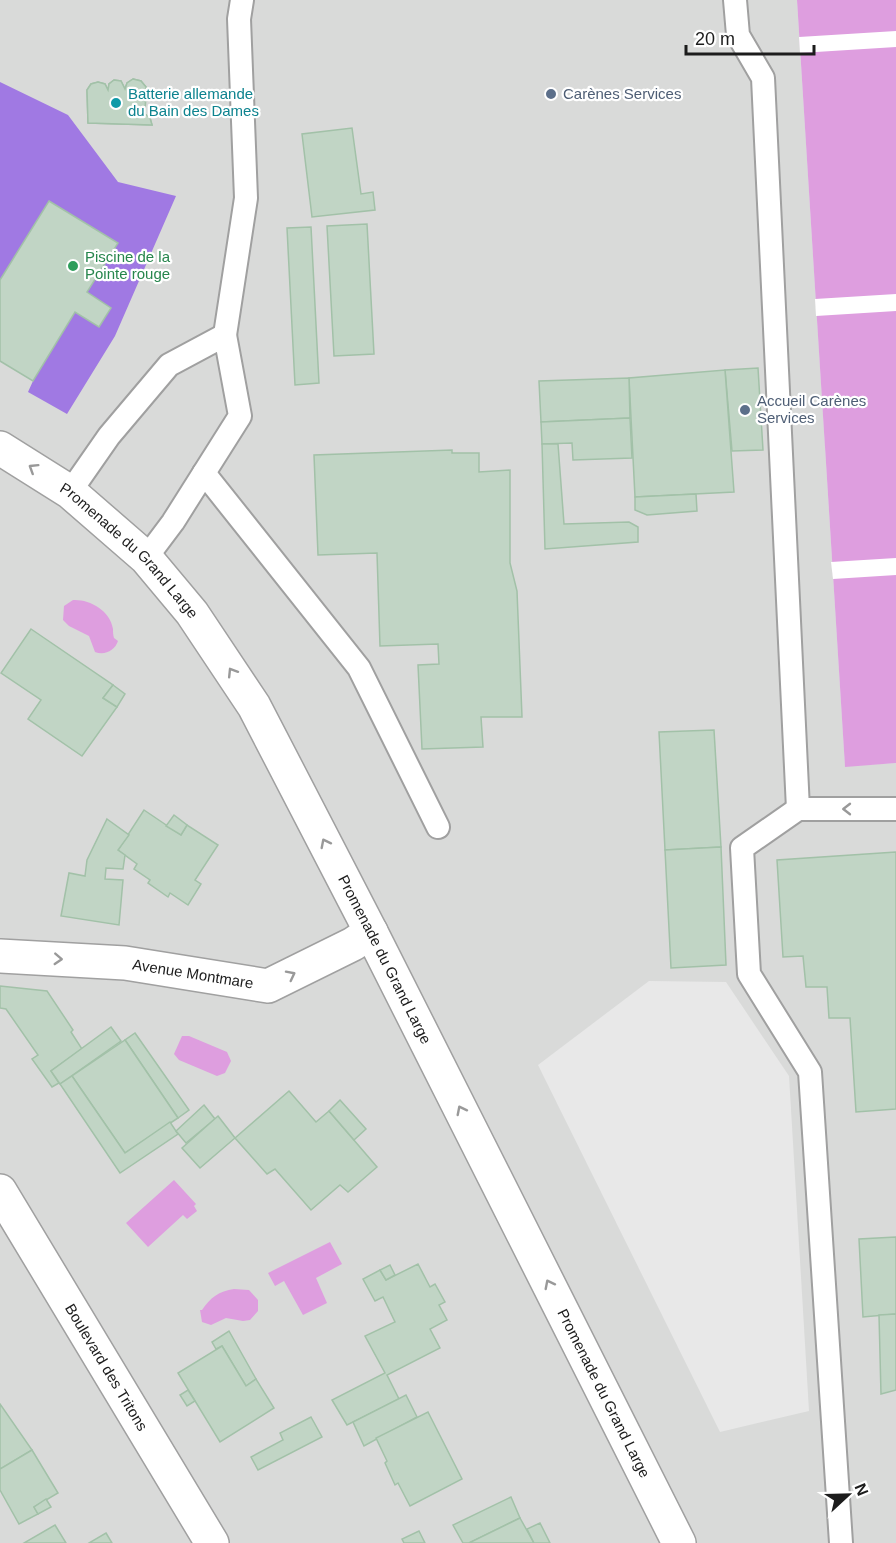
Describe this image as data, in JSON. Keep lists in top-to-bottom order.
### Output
{
  "streets": {
    "street": ["Promenade du Grand Large", "Avenue Montmare", "Boulevard des Tritons"]
  },
  "crossings": [
    ["Promenade du Grand Large", "Avenue Montmare"]
  ],
  "one_way": ["Promenade du Grand Large", "Avenue Montmare"],
  "places": [
    "Carènes Services",
    "Batterie allemande du Bain des Dames",
    "Piscine de la Pointe rouge",
    "Accueil Carènes Services"
  ],
  "scale_bar": "20 m",
  "north": "right"
}
